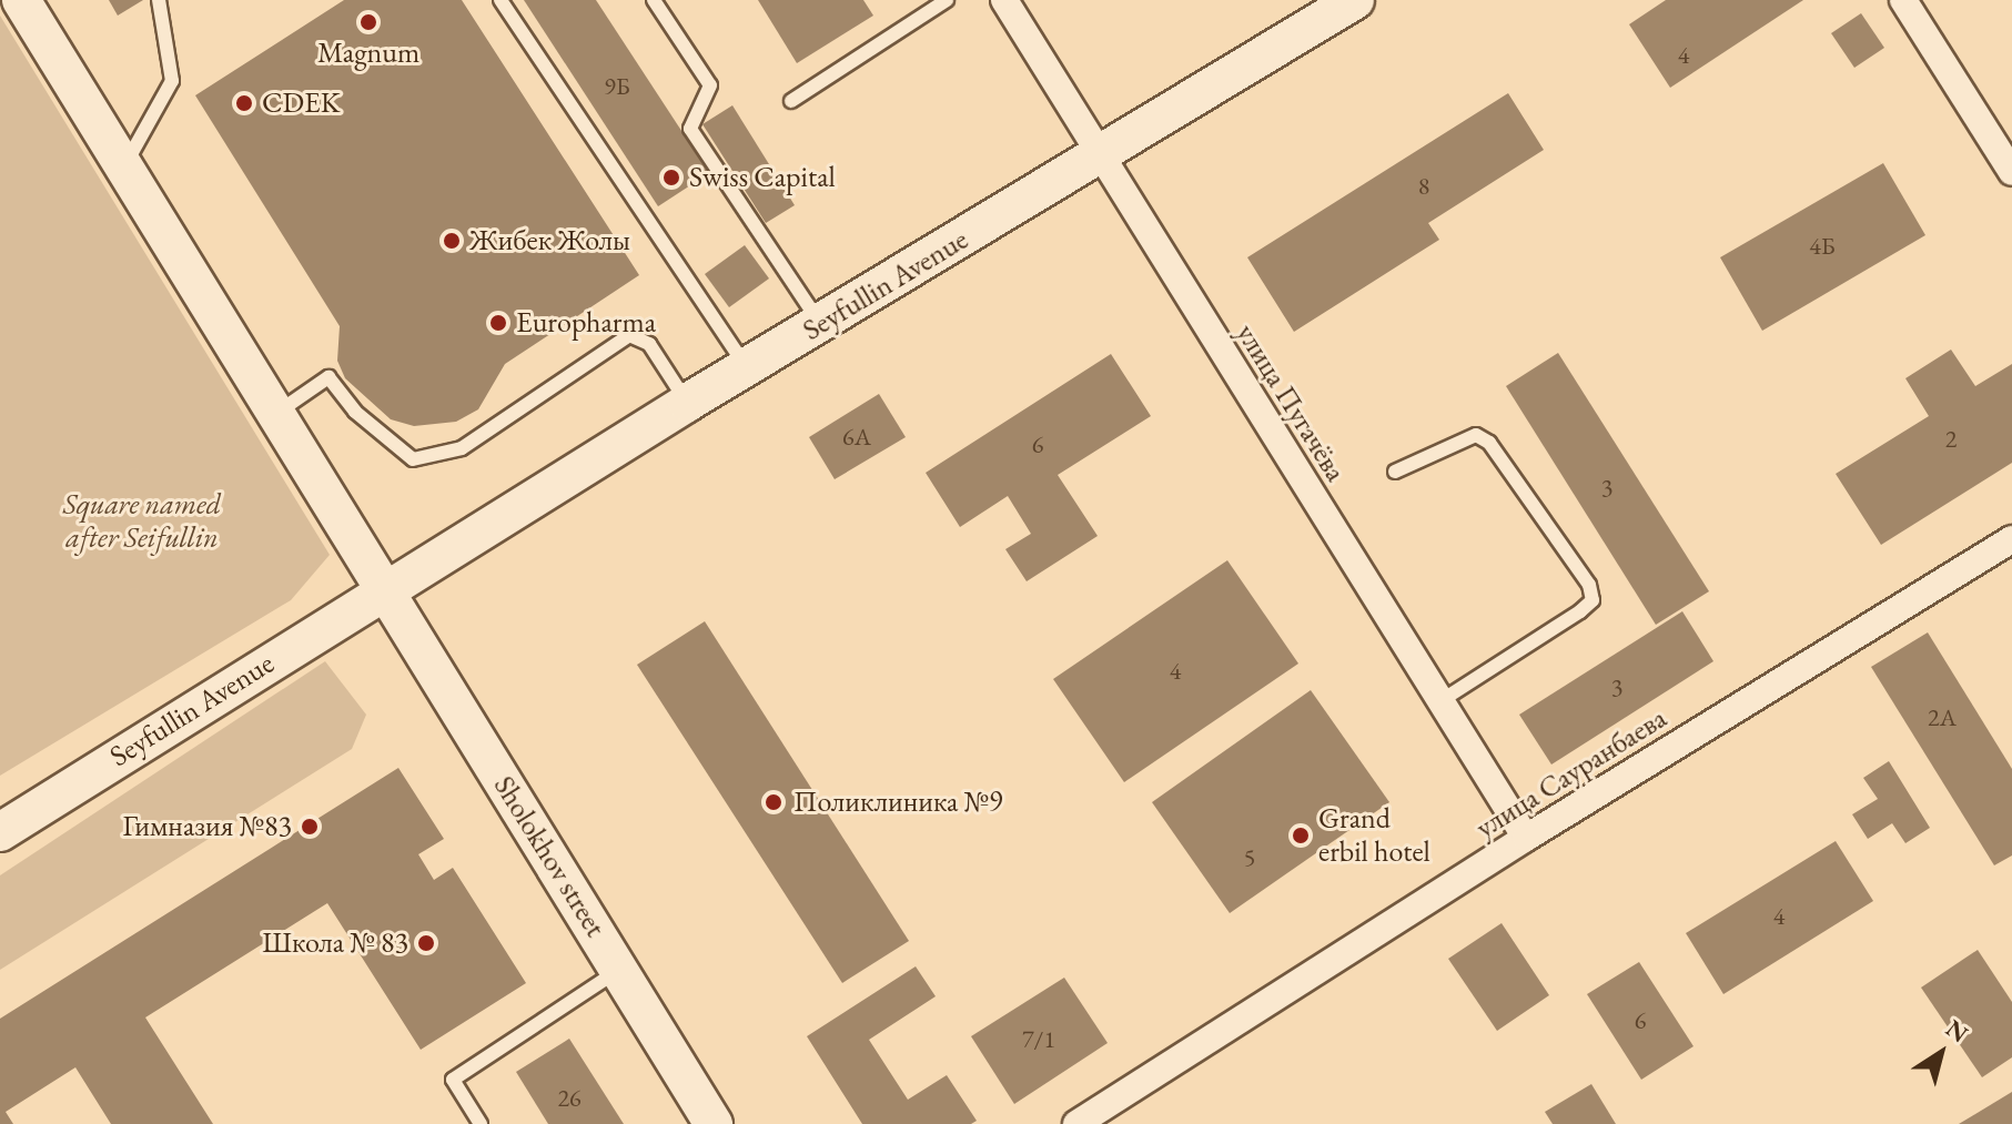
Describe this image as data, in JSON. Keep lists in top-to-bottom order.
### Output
{
  "streets": {
    "main road": ["Seyfullin Avenue", "Sholokhov street"],
    "street": ["улица Пугачёва", "улица Сауранбаева"]
  },
  "crossings": [
    ["Seyfullin Avenue", "улица Пугачёва"],
    ["Seyfullin Avenue", "Sholokhov street"],
    ["улица Пугачёва", "улица Сауранбаева"]
  ],
  "parks": ["Square named after Seifullin"],
  "places": [
    "Magnum",
    "CDEK",
    "Swiss Capital",
    "Жибек Жолы",
    "Europharma",
    "Поликлиника №9",
    "Гимназия №83",
    "Grand erbil hotel",
    "Школа № 83"
  ],
  "house_numbers": [
    "4",
    "9Б",
    "8",
    "4Б",
    "6А",
    "2",
    "6",
    "3",
    "4",
    "3",
    "2А",
    "5",
    "4",
    "6",
    "7/1",
    "26"
  ],
  "north": "top right"
}
